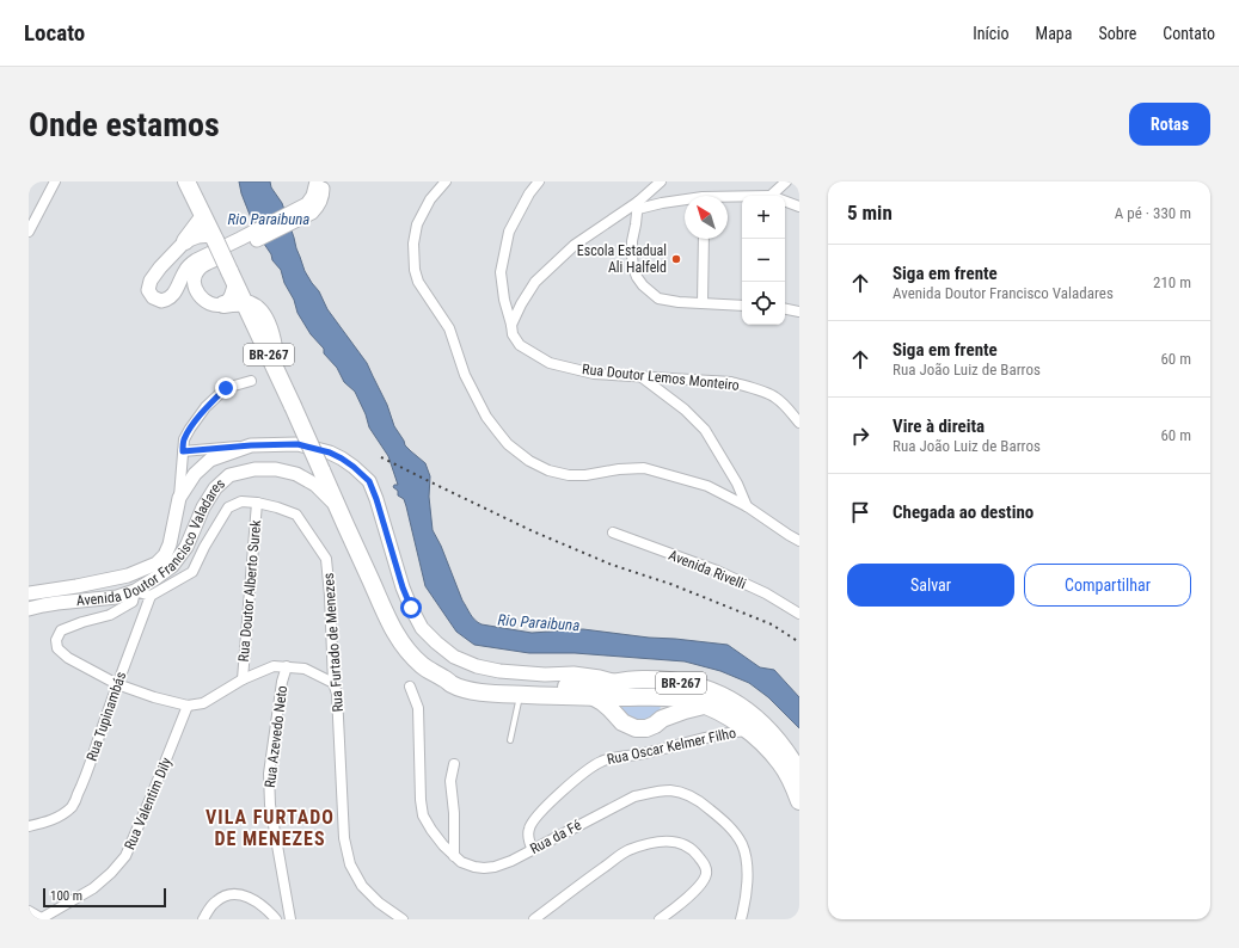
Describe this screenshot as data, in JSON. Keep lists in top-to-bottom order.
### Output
{
  "streets": {
    "highway": ["BR-267", "Avenida Doutor Francisco Valadares"],
    "street": [
      "Rua Doutor Lemos Monteiro",
      "Avenida Rivelli",
      "Rua Doutor Alberto Surek",
      "Rua Furtado de Menezes",
      "Rua Tupinambás",
      "Rua Azevedo Neto",
      "Rua Oscar Kelmer Filho",
      "Rua Valentim Dily",
      "Rua da Fé"
    ]
  },
  "crossings": [
    ["BR-267", "Avenida Doutor Francisco Valadares"],
    ["Avenida Doutor Francisco Valadares", "Rua Oscar Kelmer Filho"],
    ["Rua Doutor Alberto Surek", "Rua Furtado de Menezes"],
    ["Rua Furtado de Menezes", "Rua Tupinambás"],
    ["Rua Oscar Kelmer Filho", "Rua da Fé"]
  ],
  "districts": ["VILA FURTADO DE MENEZES"],
  "water": ["Rio Paraibuna"],
  "places": ["Escola Estadual Ali Halfeld"],
  "scale_bar": "100 m",
  "north": "top left",
  "page": {
    "header": "Locato",
    "nav": [
      "Início",
      "Mapa",
      "Sobre",
      "Contato"
    ],
    "buttons": [
      "Rotas",
      ["Salvar", "Compartilhar"]
    ],
    "title": "Onde estamos",
    "heading": ["5 min", "A pé · 330 m"],
    "map_buttons": ["+", "−"],
    "list": [
      ["Siga em frente", "Avenida Doutor Francisco Valadares", "210 m"],
      ["Siga em frente", "Rua João Luiz de Barros", "60 m"],
      ["Vire à direita", "Rua João Luiz de Barros", "60 m"],
      "Chegada ao destino"
    ],
    "scale": "100 m"
  }
}
